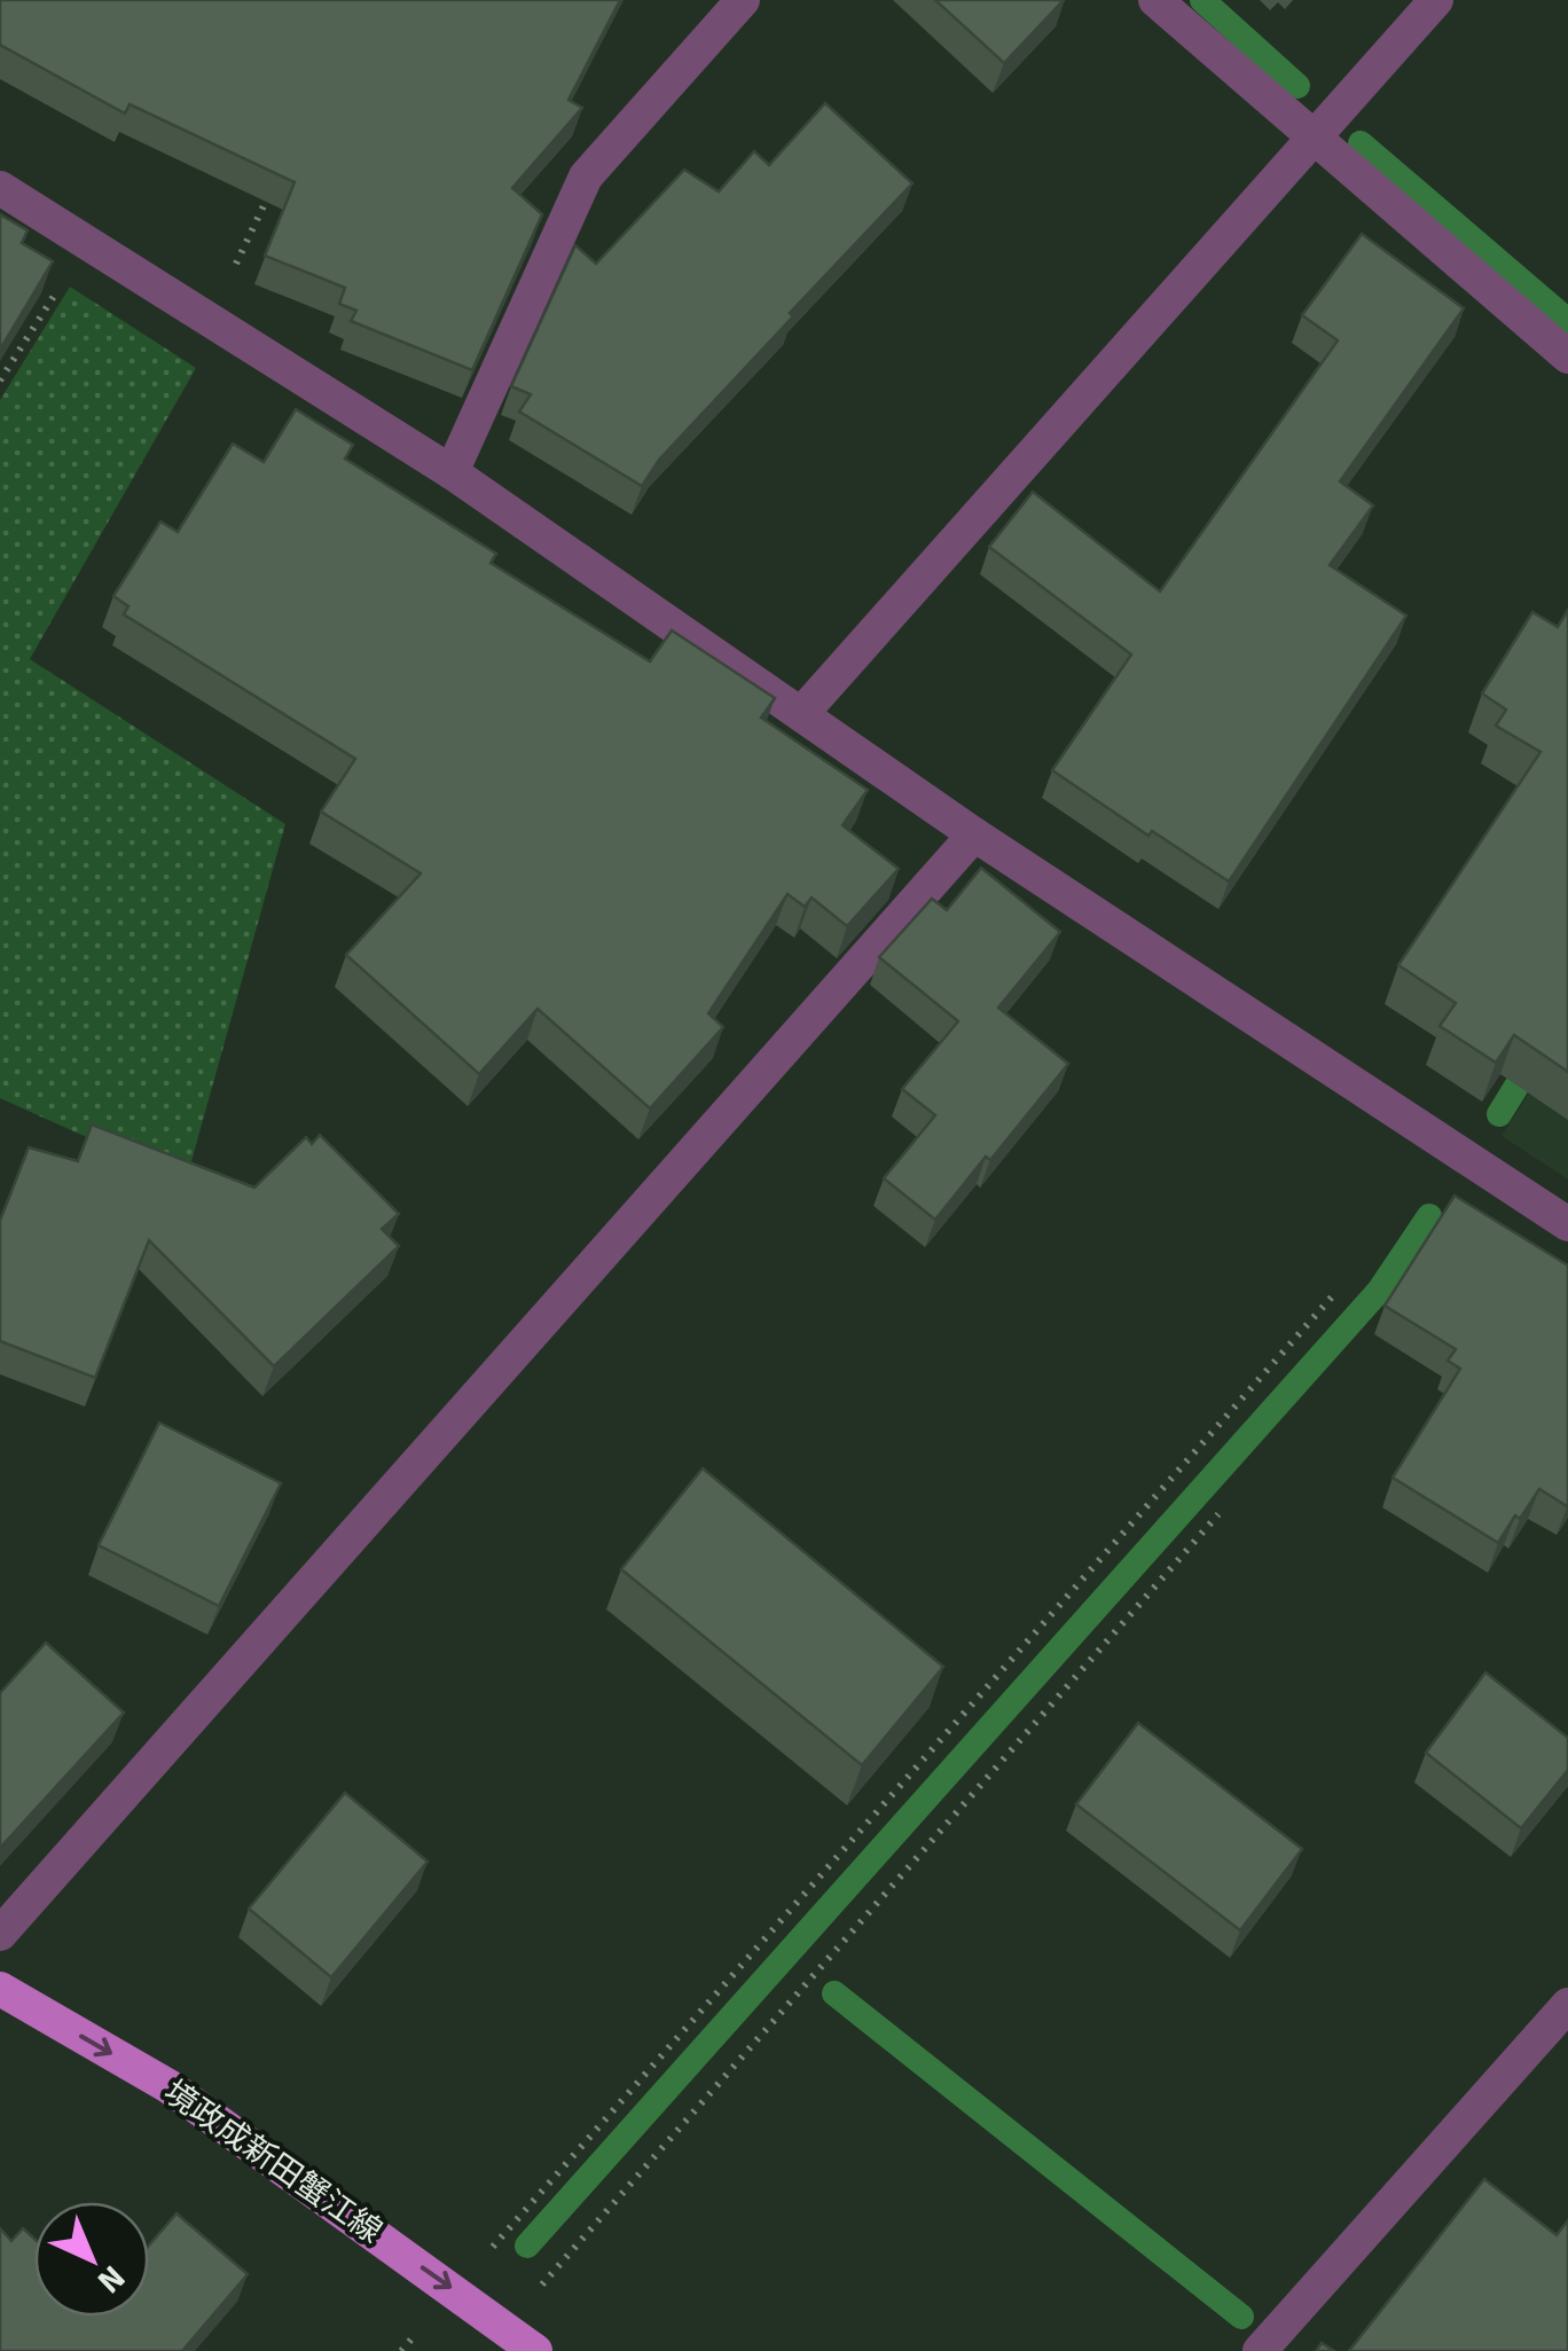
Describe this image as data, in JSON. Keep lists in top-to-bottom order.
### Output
{
  "streets": {
    "main road": ["境政成新田蟹江線"]
  },
  "one_way": ["境政成新田蟹江線"],
  "north": "bottom right"
}
